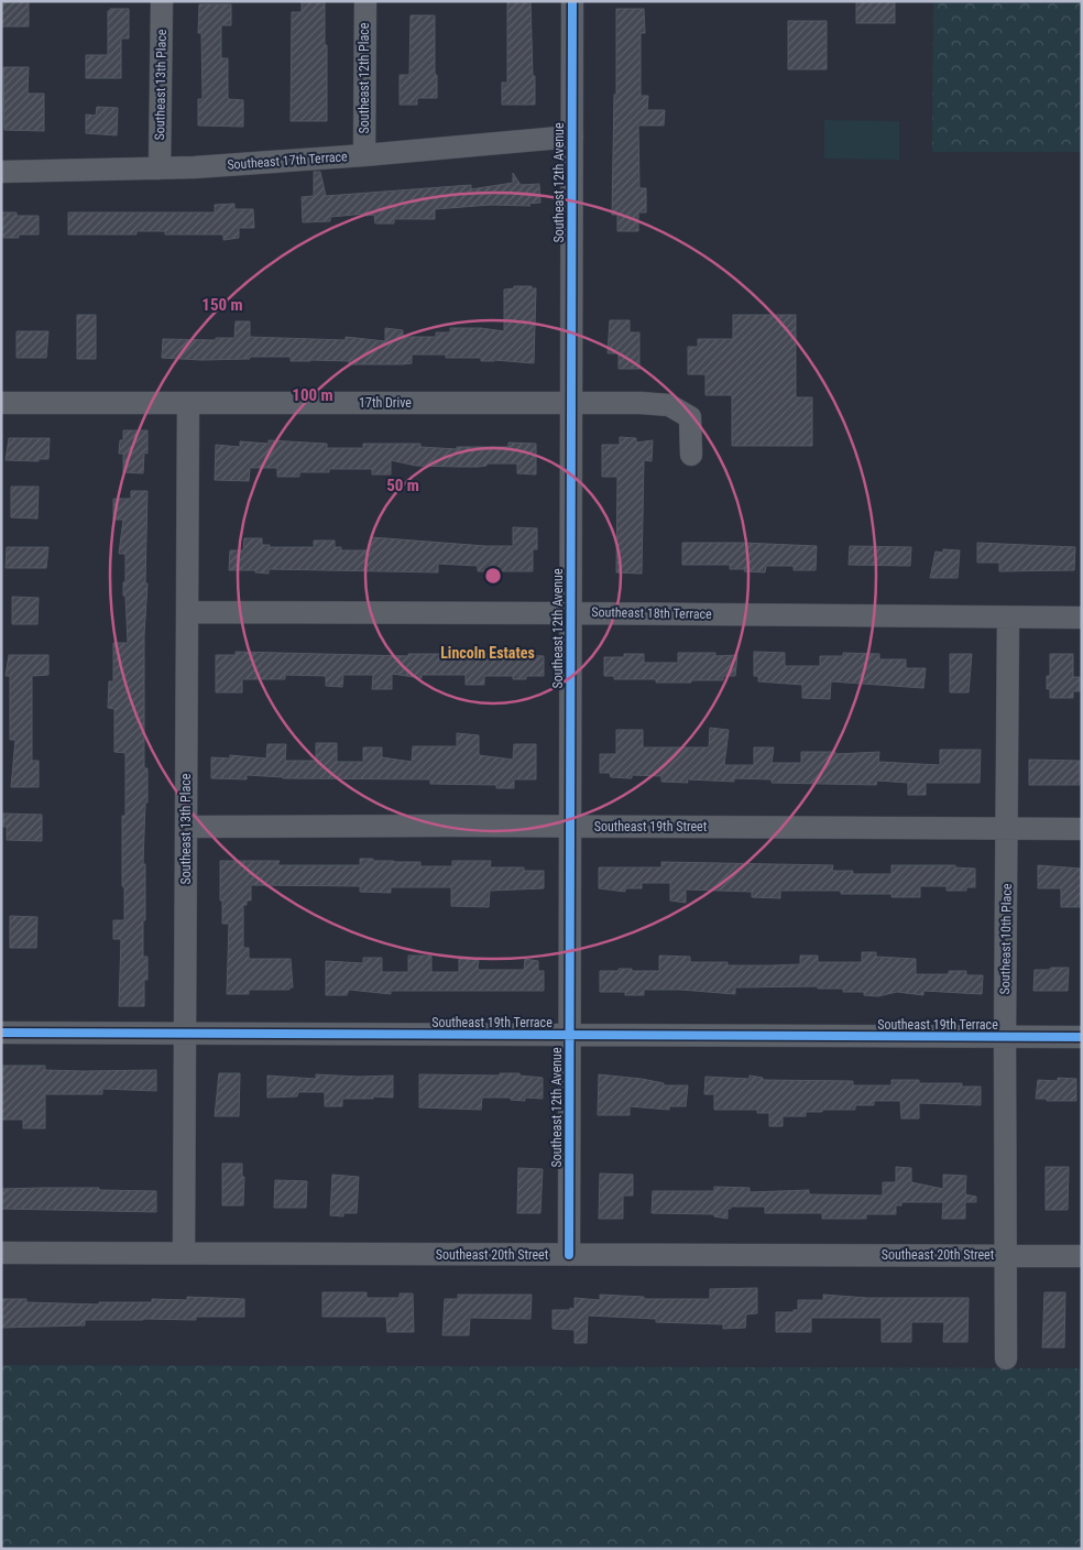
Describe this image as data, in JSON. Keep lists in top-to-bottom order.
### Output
{
  "streets": {
    "street": [
      "Southeast 12th Place",
      "Southeast 13th Place",
      "Southeast 17th Terrace",
      "Southeast 12th Avenue",
      "17th Drive",
      "Southeast 18th Terrace",
      "Southeast 19th Street",
      "Southeast 10th Place",
      "Southeast 19th Terrace",
      "Southeast 20th Street"
    ]
  },
  "crossings": [
    ["Southeast 12th Place", "Southeast 17th Terrace"],
    ["Southeast 13th Place", "Southeast 17th Terrace"],
    ["Southeast 13th Place", "17th Drive"],
    ["Southeast 13th Place", "Southeast 18th Terrace"],
    ["Southeast 13th Place", "Southeast 19th Street"],
    ["Southeast 13th Place", "Southeast 19th Terrace"],
    ["Southeast 13th Place", "Southeast 20th Street"],
    ["Southeast 17th Terrace", "Southeast 12th Avenue"],
    ["Southeast 12th Avenue", "17th Drive"],
    ["Southeast 12th Avenue", "Southeast 18th Terrace"],
    ["Southeast 12th Avenue", "Southeast 19th Street"],
    ["Southeast 12th Avenue", "Southeast 19th Terrace"],
    ["Southeast 12th Avenue", "Southeast 20th Street"],
    ["Southeast 18th Terrace", "Southeast 10th Place"],
    ["Southeast 19th Street", "Southeast 10th Place"],
    ["Southeast 10th Place", "Southeast 19th Terrace"],
    ["Southeast 10th Place", "Southeast 20th Street"]
  ],
  "districts": ["Lincoln Estates"],
  "rings": ["150 m", "100 m", "50 m"]
}
